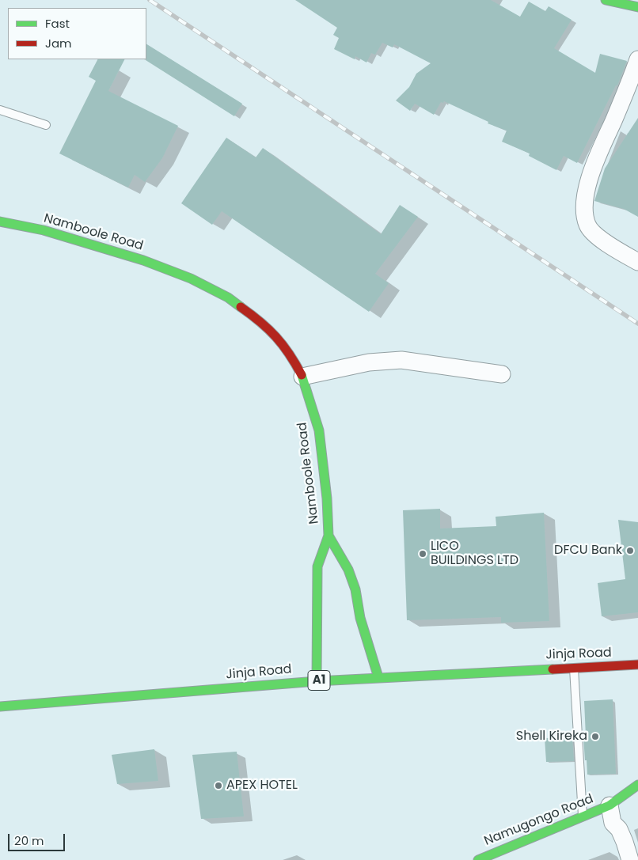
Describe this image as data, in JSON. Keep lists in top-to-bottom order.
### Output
{
  "streets": {
    "main road": [
      "Namboole Road",
      "Jinja Road",
      "A1",
      "Namugongo Road"
    ]
  },
  "crossings": [
    ["Namboole Road", "Jinja Road"]
  ],
  "places": [
    "DFCU Bank",
    "LICO BUILDINGS LTD",
    "Shell Kireka",
    "APEX HOTEL"
  ],
  "legend": ["Fast", "Jam"],
  "scale_bar": "20 m"
}
